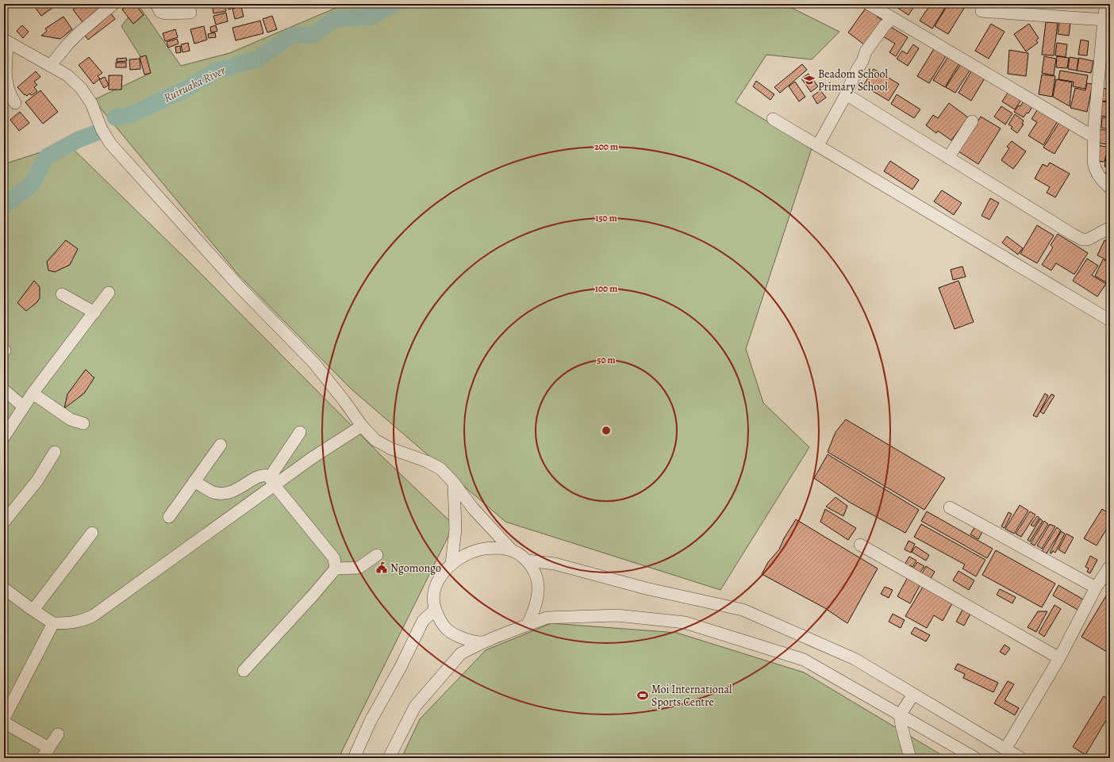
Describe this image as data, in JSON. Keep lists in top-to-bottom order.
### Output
{
  "water": ["Ruiruaka River"],
  "places": {
    "school or university": ["Beadom School Primary School"],
    "public building": ["Ngomongo"],
    "sports": ["Moi International Sports Centre"]
  },
  "rings": [
    "200 m",
    "150 m",
    "100 m",
    "50 m"
  ]
}
